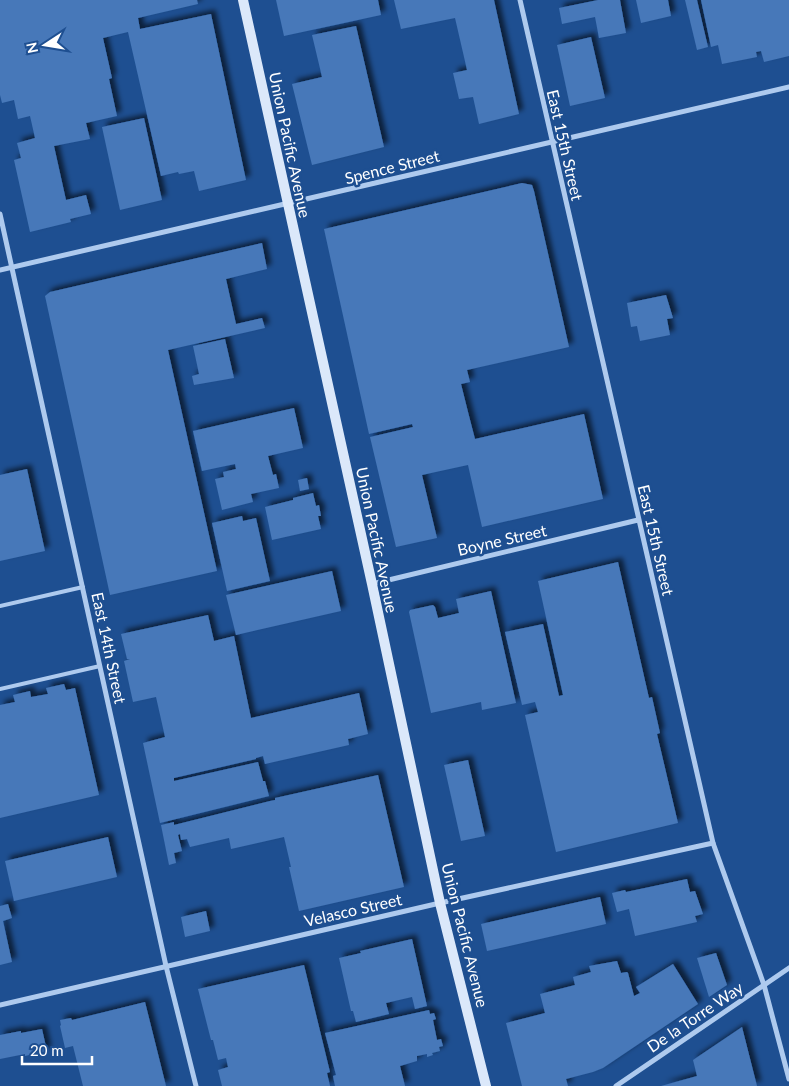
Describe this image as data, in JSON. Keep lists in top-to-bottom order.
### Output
{
  "streets": {
    "street": [
      "Union Pacific Avenue",
      "East 15th Street",
      "Spence Street",
      "Boyne Street",
      "East 14th Street",
      "Velasco Street",
      "De la Torre Way"
    ]
  },
  "crossings": [
    ["Union Pacific Avenue", "Spence Street"],
    ["Union Pacific Avenue", "Boyne Street"],
    ["Union Pacific Avenue", "Velasco Street"],
    ["East 15th Street", "Spence Street"],
    ["East 15th Street", "Boyne Street"],
    ["East 15th Street", "Velasco Street"],
    ["East 15th Street", "De la Torre Way"],
    ["Spence Street", "East 14th Street"],
    ["East 14th Street", "Velasco Street"]
  ],
  "scale_bar": "20 m",
  "north": "left"
}
